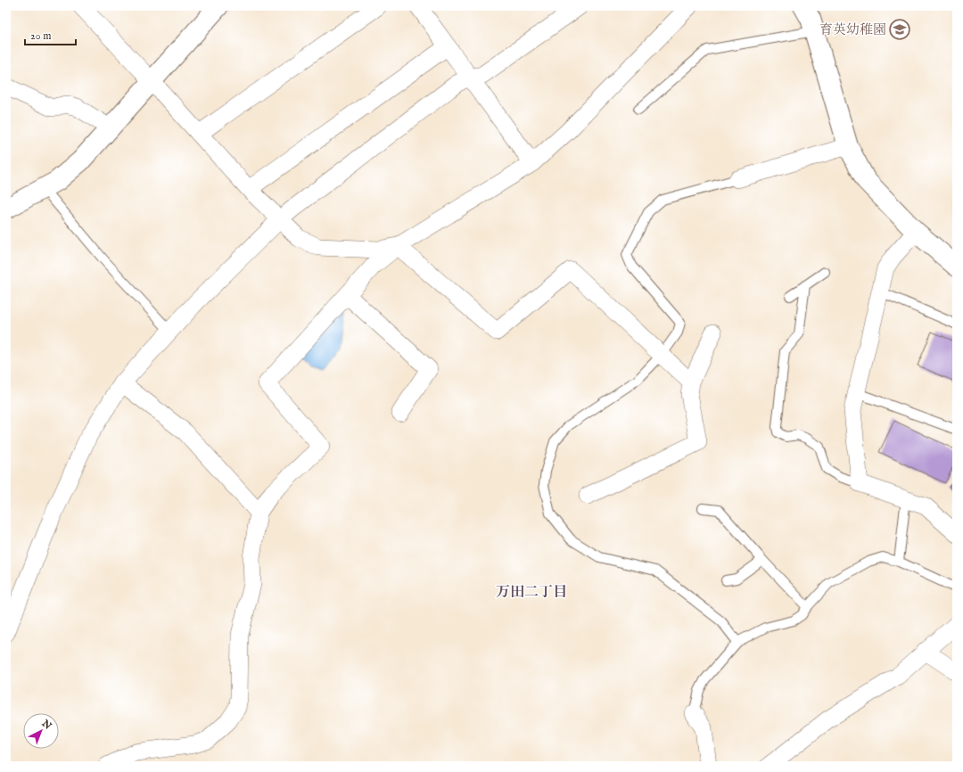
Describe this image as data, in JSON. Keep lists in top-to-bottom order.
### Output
{
  "districts": ["万田二丁目"],
  "places": {
    "school or university": ["育英幼稚園"]
  },
  "scale_bar": "20 m",
  "north": "top right"
}
